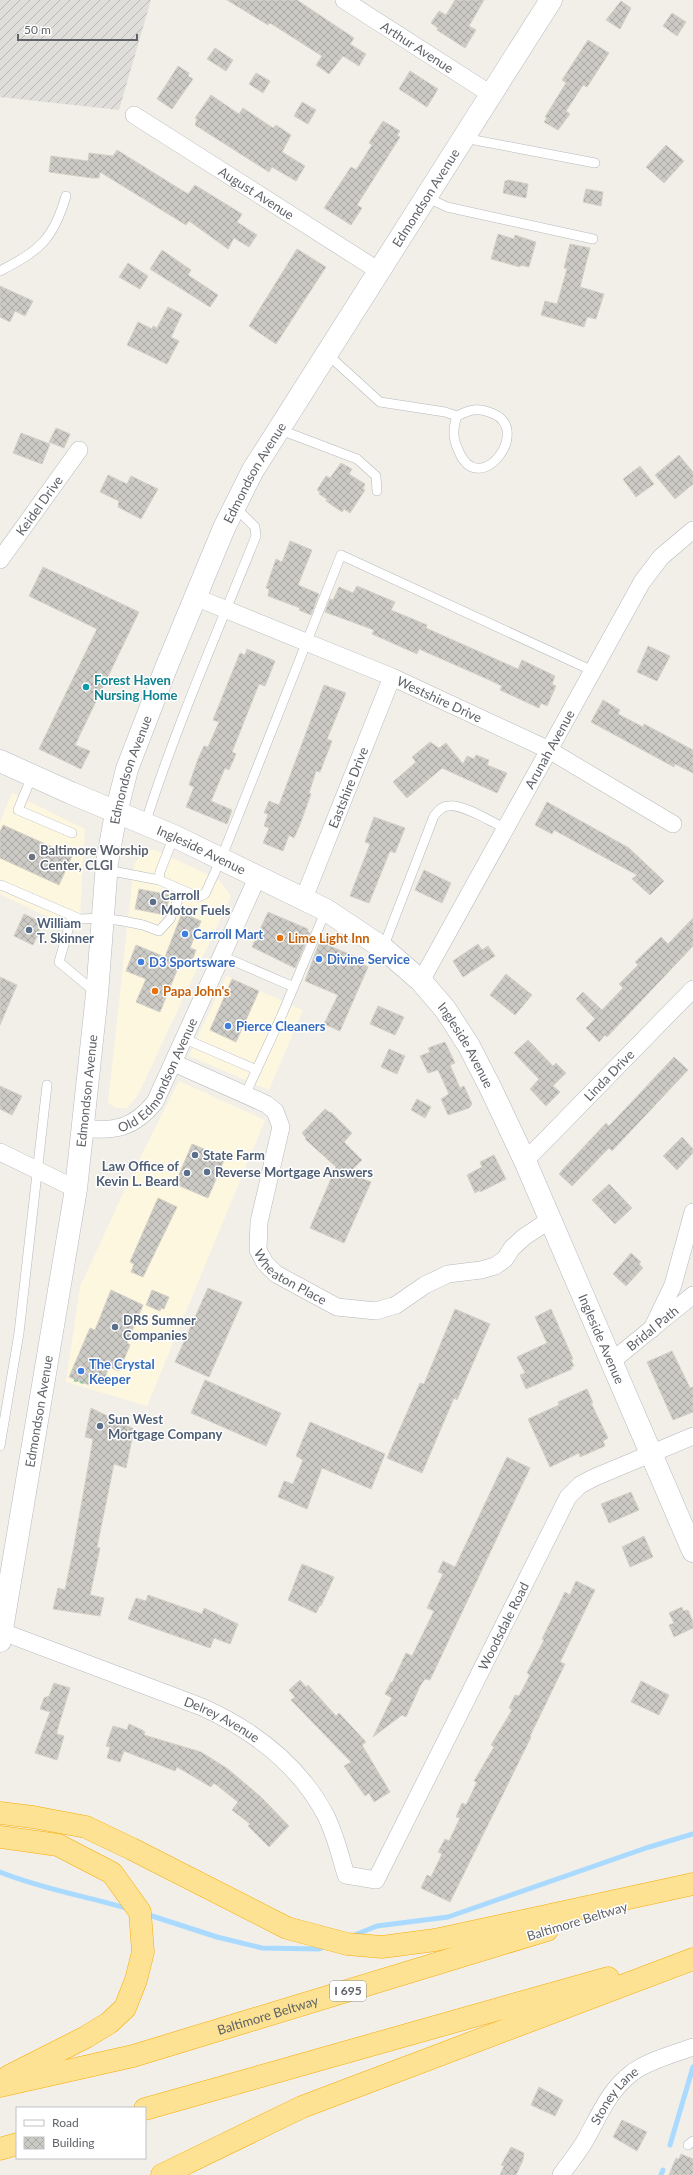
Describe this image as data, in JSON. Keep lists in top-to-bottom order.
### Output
{
  "streets": {
    "highway": ["Baltimore Beltway", "I 695"],
    "main road": ["Edmondson Avenue", "Ingleside Avenue"],
    "street": [
      "Arthur Avenue",
      "August Avenue",
      "Keidel Drive",
      "Westshire Drive",
      "Arunah Avenue",
      "Eastshire Drive",
      "Old Edmondson Avenue",
      "Linda Drive",
      "Wheaton Place",
      "Bridal Path",
      "Woodsdale Road",
      "Delrey Avenue",
      "Stoney Lane"
    ]
  },
  "crossings": [
    ["Arthur Avenue", "Edmondson Avenue"],
    ["August Avenue", "Edmondson Avenue"],
    ["Edmondson Avenue", "Westshire Drive"],
    ["Edmondson Avenue", "Ingleside Avenue"],
    ["Edmondson Avenue", "Old Edmondson Avenue"],
    ["Edmondson Avenue", "Delrey Avenue"],
    ["Westshire Drive", "Arunah Avenue"],
    ["Westshire Drive", "Eastshire Drive"],
    ["Arunah Avenue", "Ingleside Avenue"],
    ["Eastshire Drive", "Ingleside Avenue"],
    ["Ingleside Avenue", "Old Edmondson Avenue"],
    ["Ingleside Avenue", "Linda Drive"],
    ["Ingleside Avenue", "Wheaton Place"],
    ["Ingleside Avenue", "Bridal Path"],
    ["Ingleside Avenue", "Woodsdale Road"],
    ["Old Edmondson Avenue", "Wheaton Place"],
    ["Woodsdale Road", "Delrey Avenue"]
  ],
  "places": [
    "Forest Haven Nursing Home",
    "Baltimore Worship Center, CLGI",
    "Carroll Motor Fuels",
    "William T. Skinner",
    "Carroll Mart",
    "Lime Light Inn",
    "Divine Service",
    "D3 Sportsware",
    "Papa John's",
    "Pierce Cleaners",
    "State Farm",
    "Reverse Mortgage Answers",
    "Law Office of Kevin L. Beard",
    "DRS Sumner Companies",
    "The Crystal Keeper",
    "Sun West Mortgage Company"
  ],
  "legend": ["Road", "Building"],
  "scale_bar": "50 m"
}
